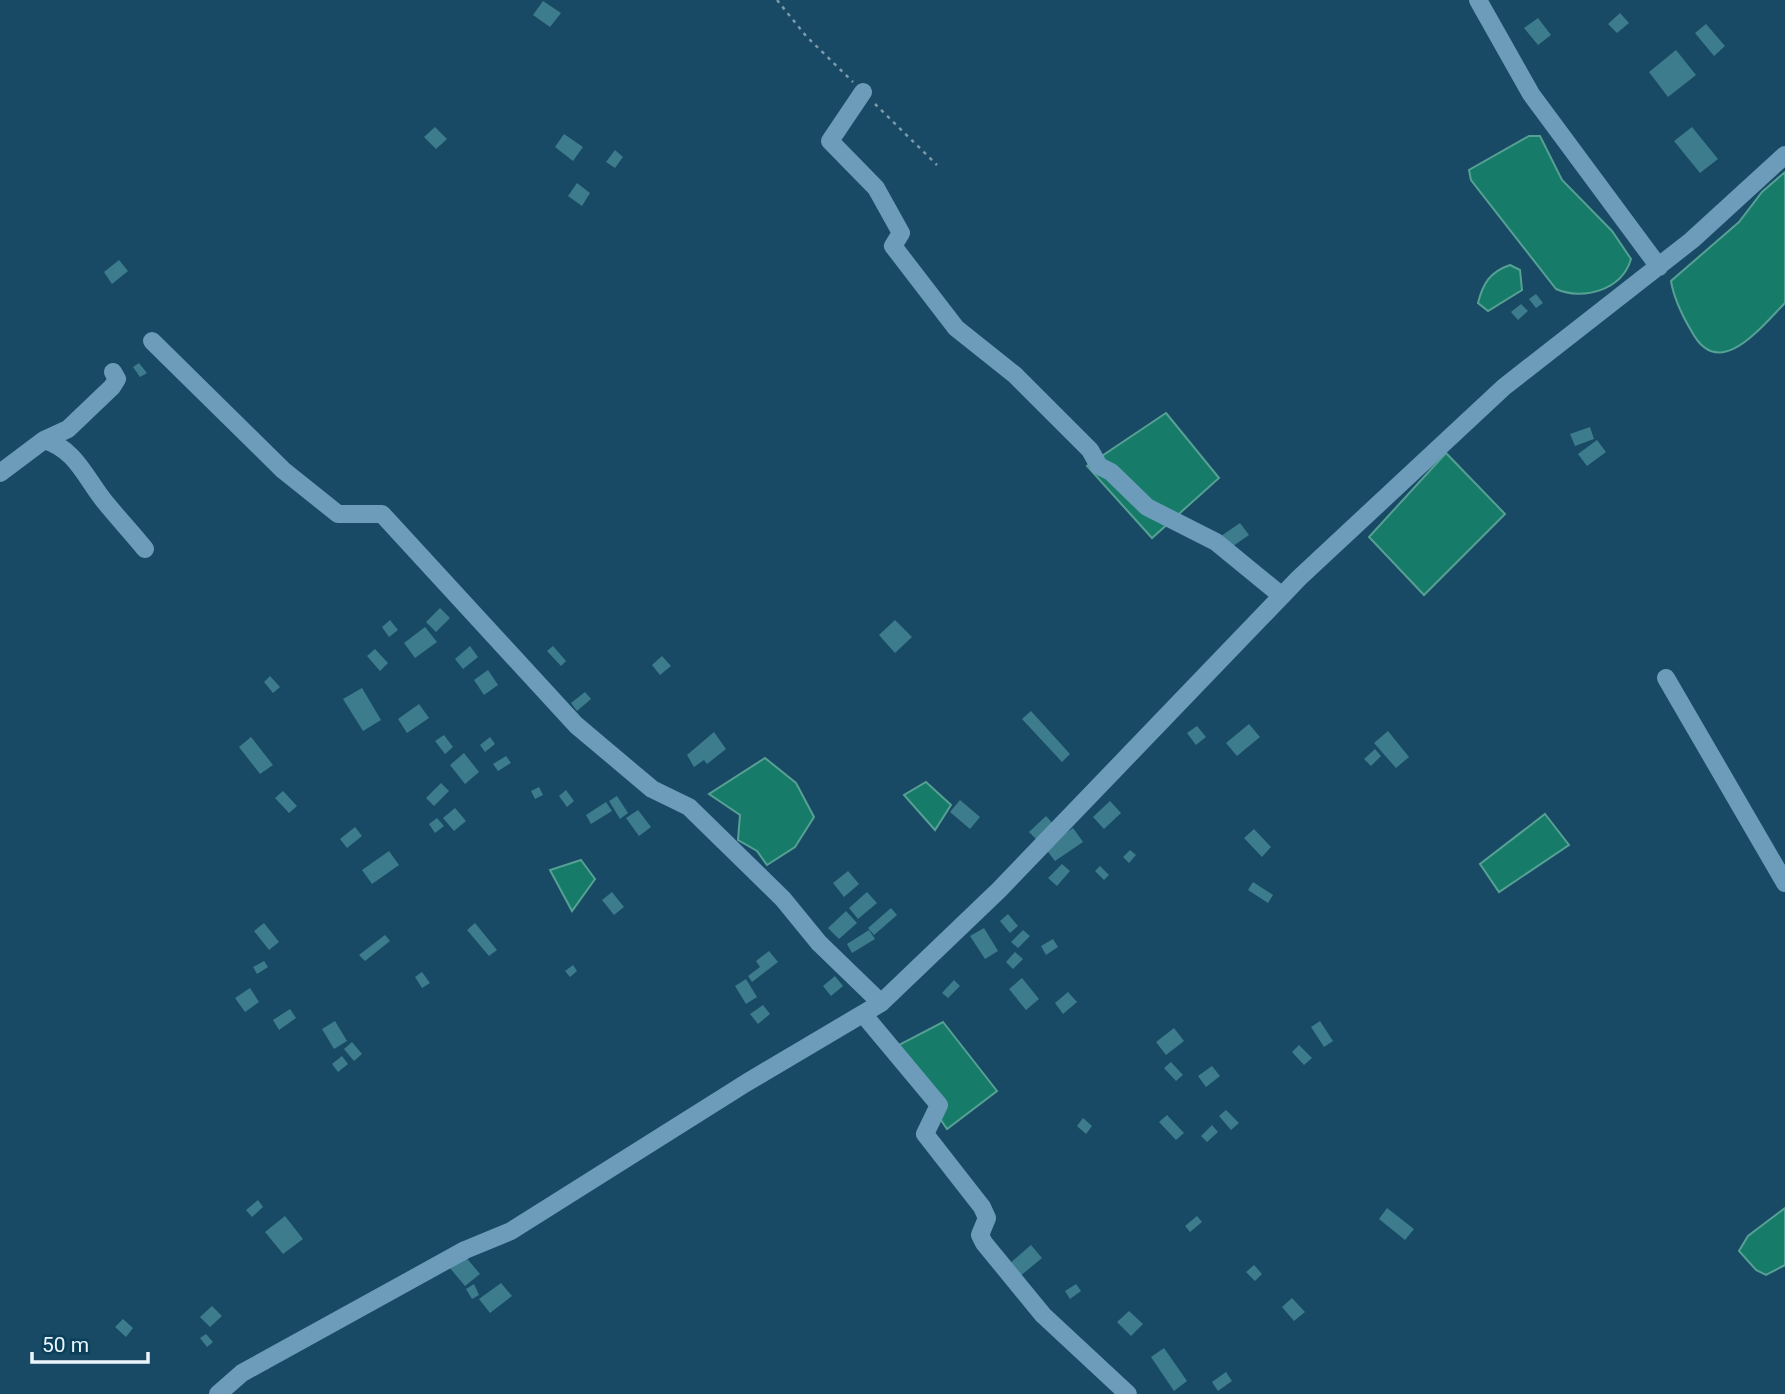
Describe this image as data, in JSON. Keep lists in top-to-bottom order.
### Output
{
  "scale_bar": "50 m"
}
